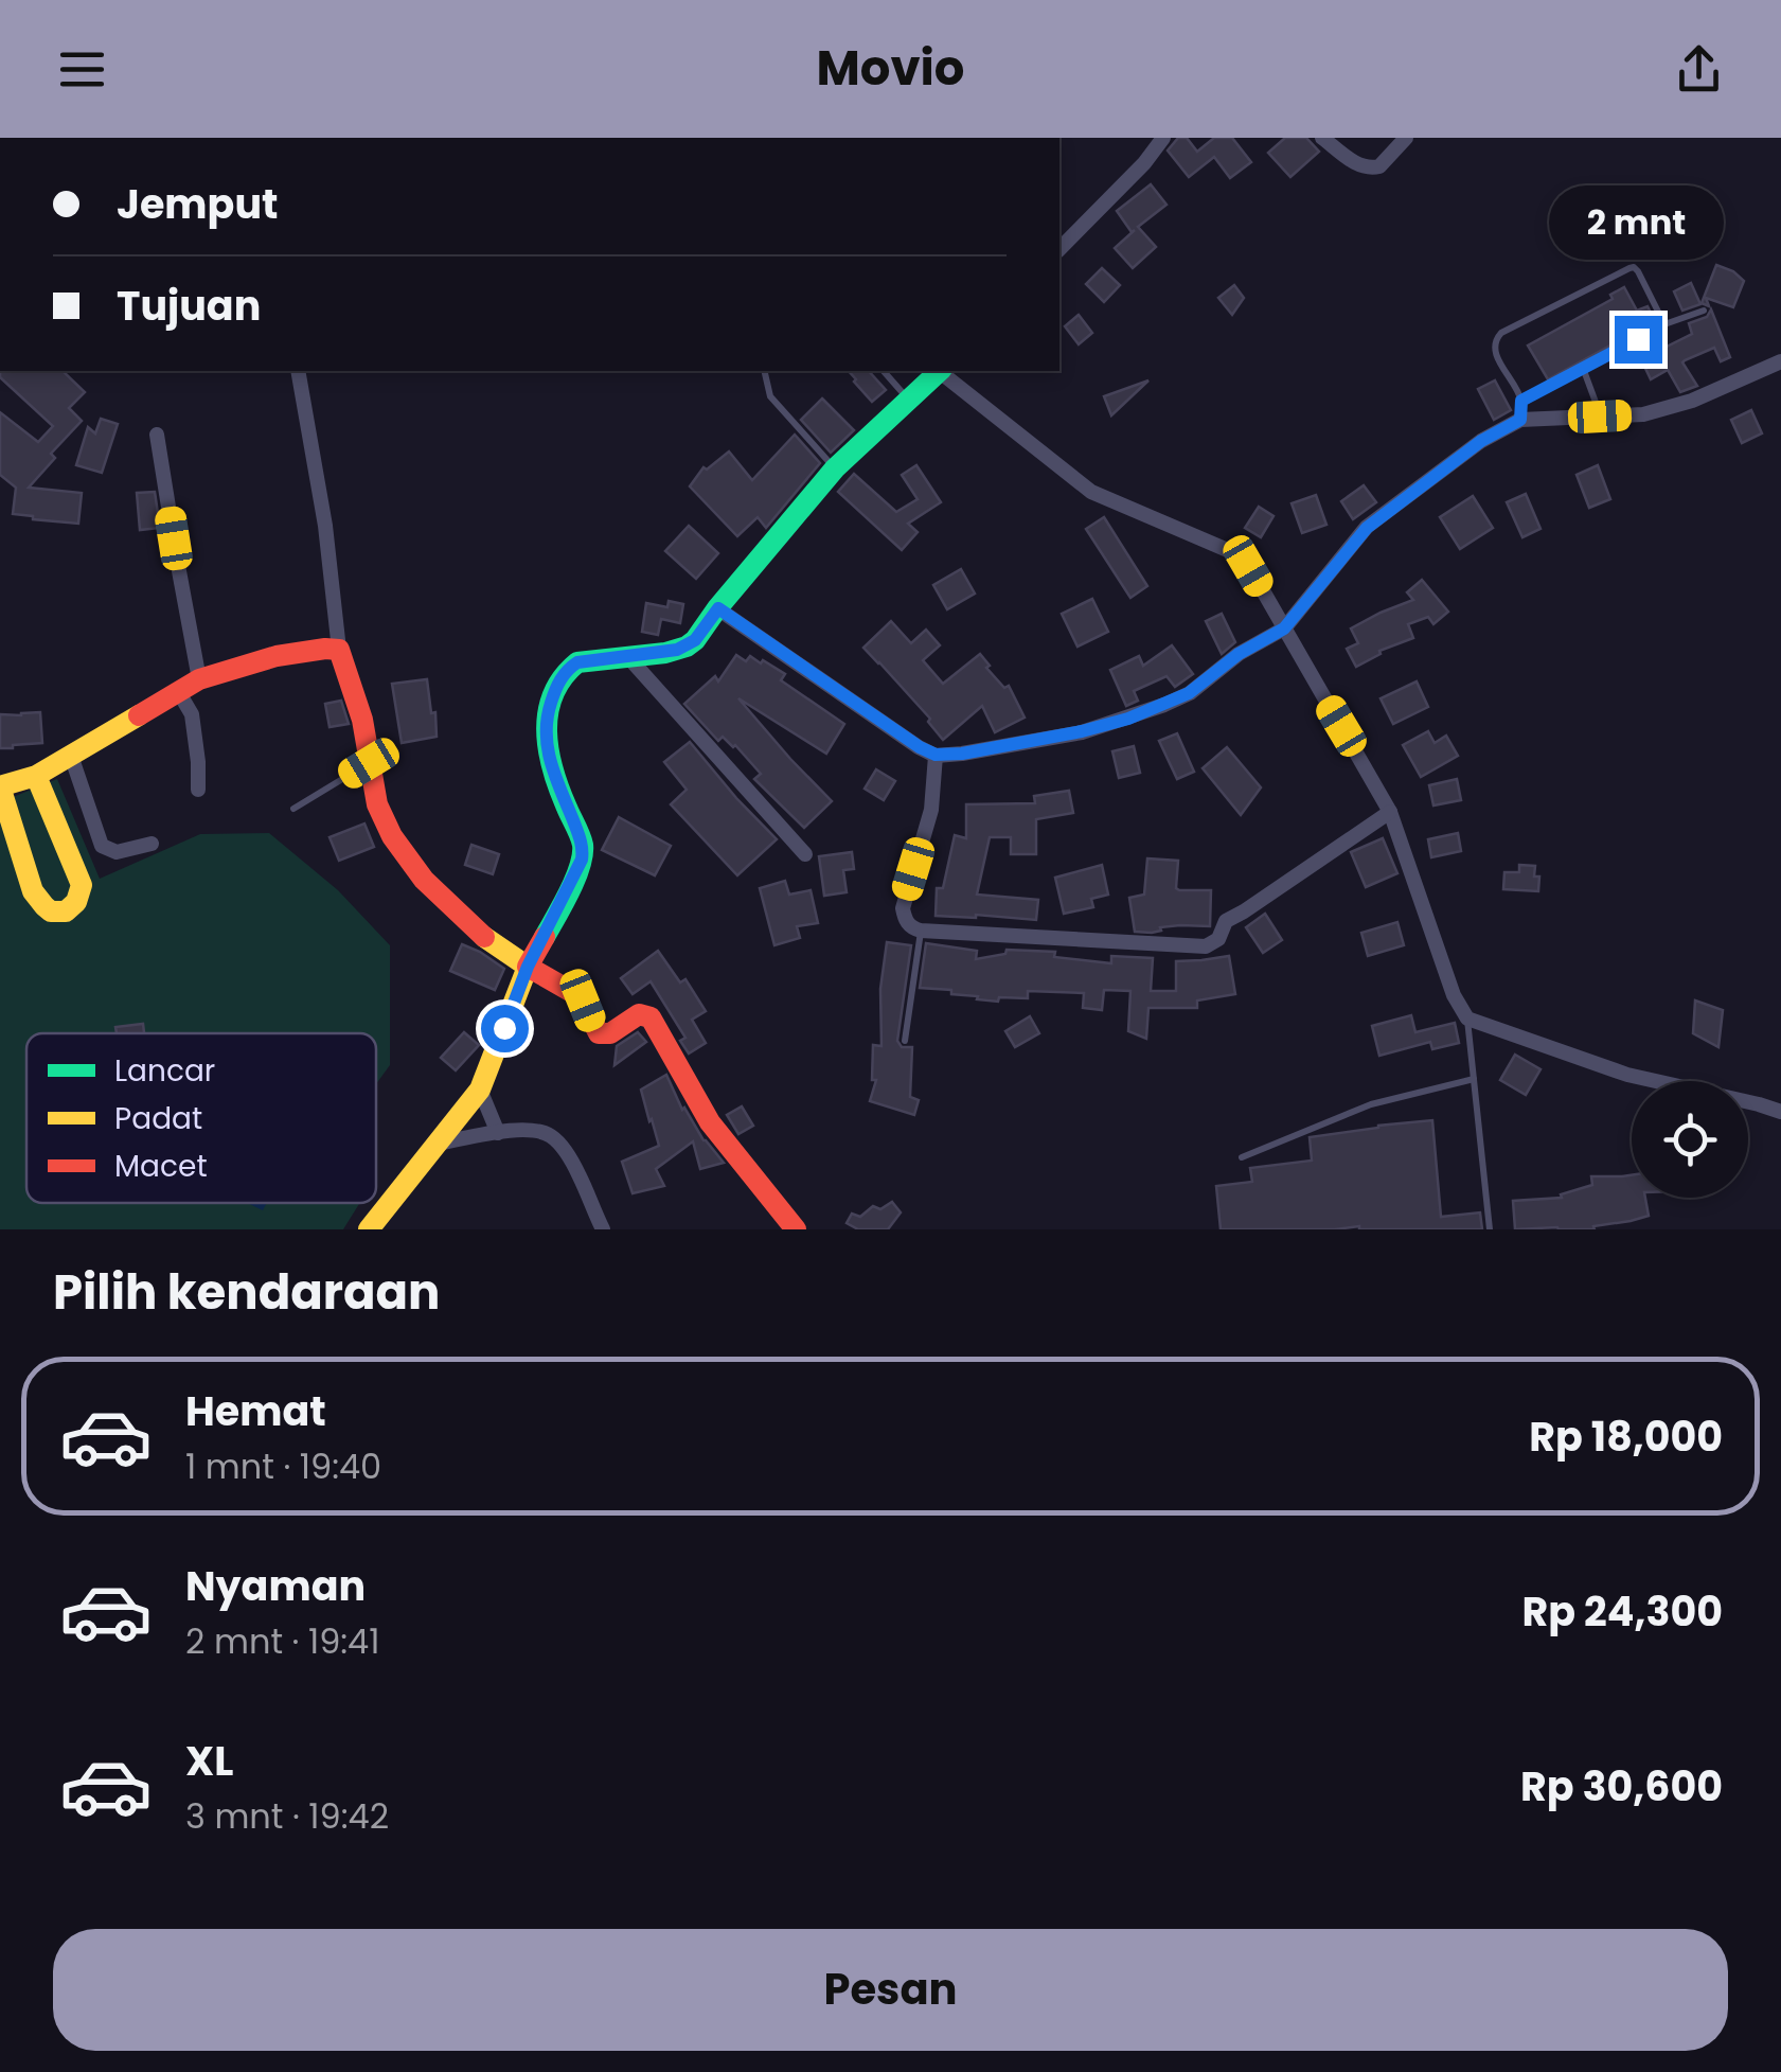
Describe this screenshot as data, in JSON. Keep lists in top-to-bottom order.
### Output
{
  "legend": ["Lancar", "Padat", "Macet"],
  "page": {
    "header": "Movio",
    "banner": ["Jemput", "Tujuan"],
    "bubble": "2 mnt",
    "heading": "Pilih kendaraan",
    "list": [
      {
        "name": "Hemat",
        "note": "1 mnt · 19:40",
        "value": "Rp 18,000"
      },
      {
        "name": "Nyaman",
        "note": "2 mnt · 19:41",
        "value": "Rp 24,300"
      },
      {
        "name": "XL",
        "note": "3 mnt · 19:42",
        "value": "Rp 30,600"
      }
    ],
    "buttons": "Pesan"
  }
}
